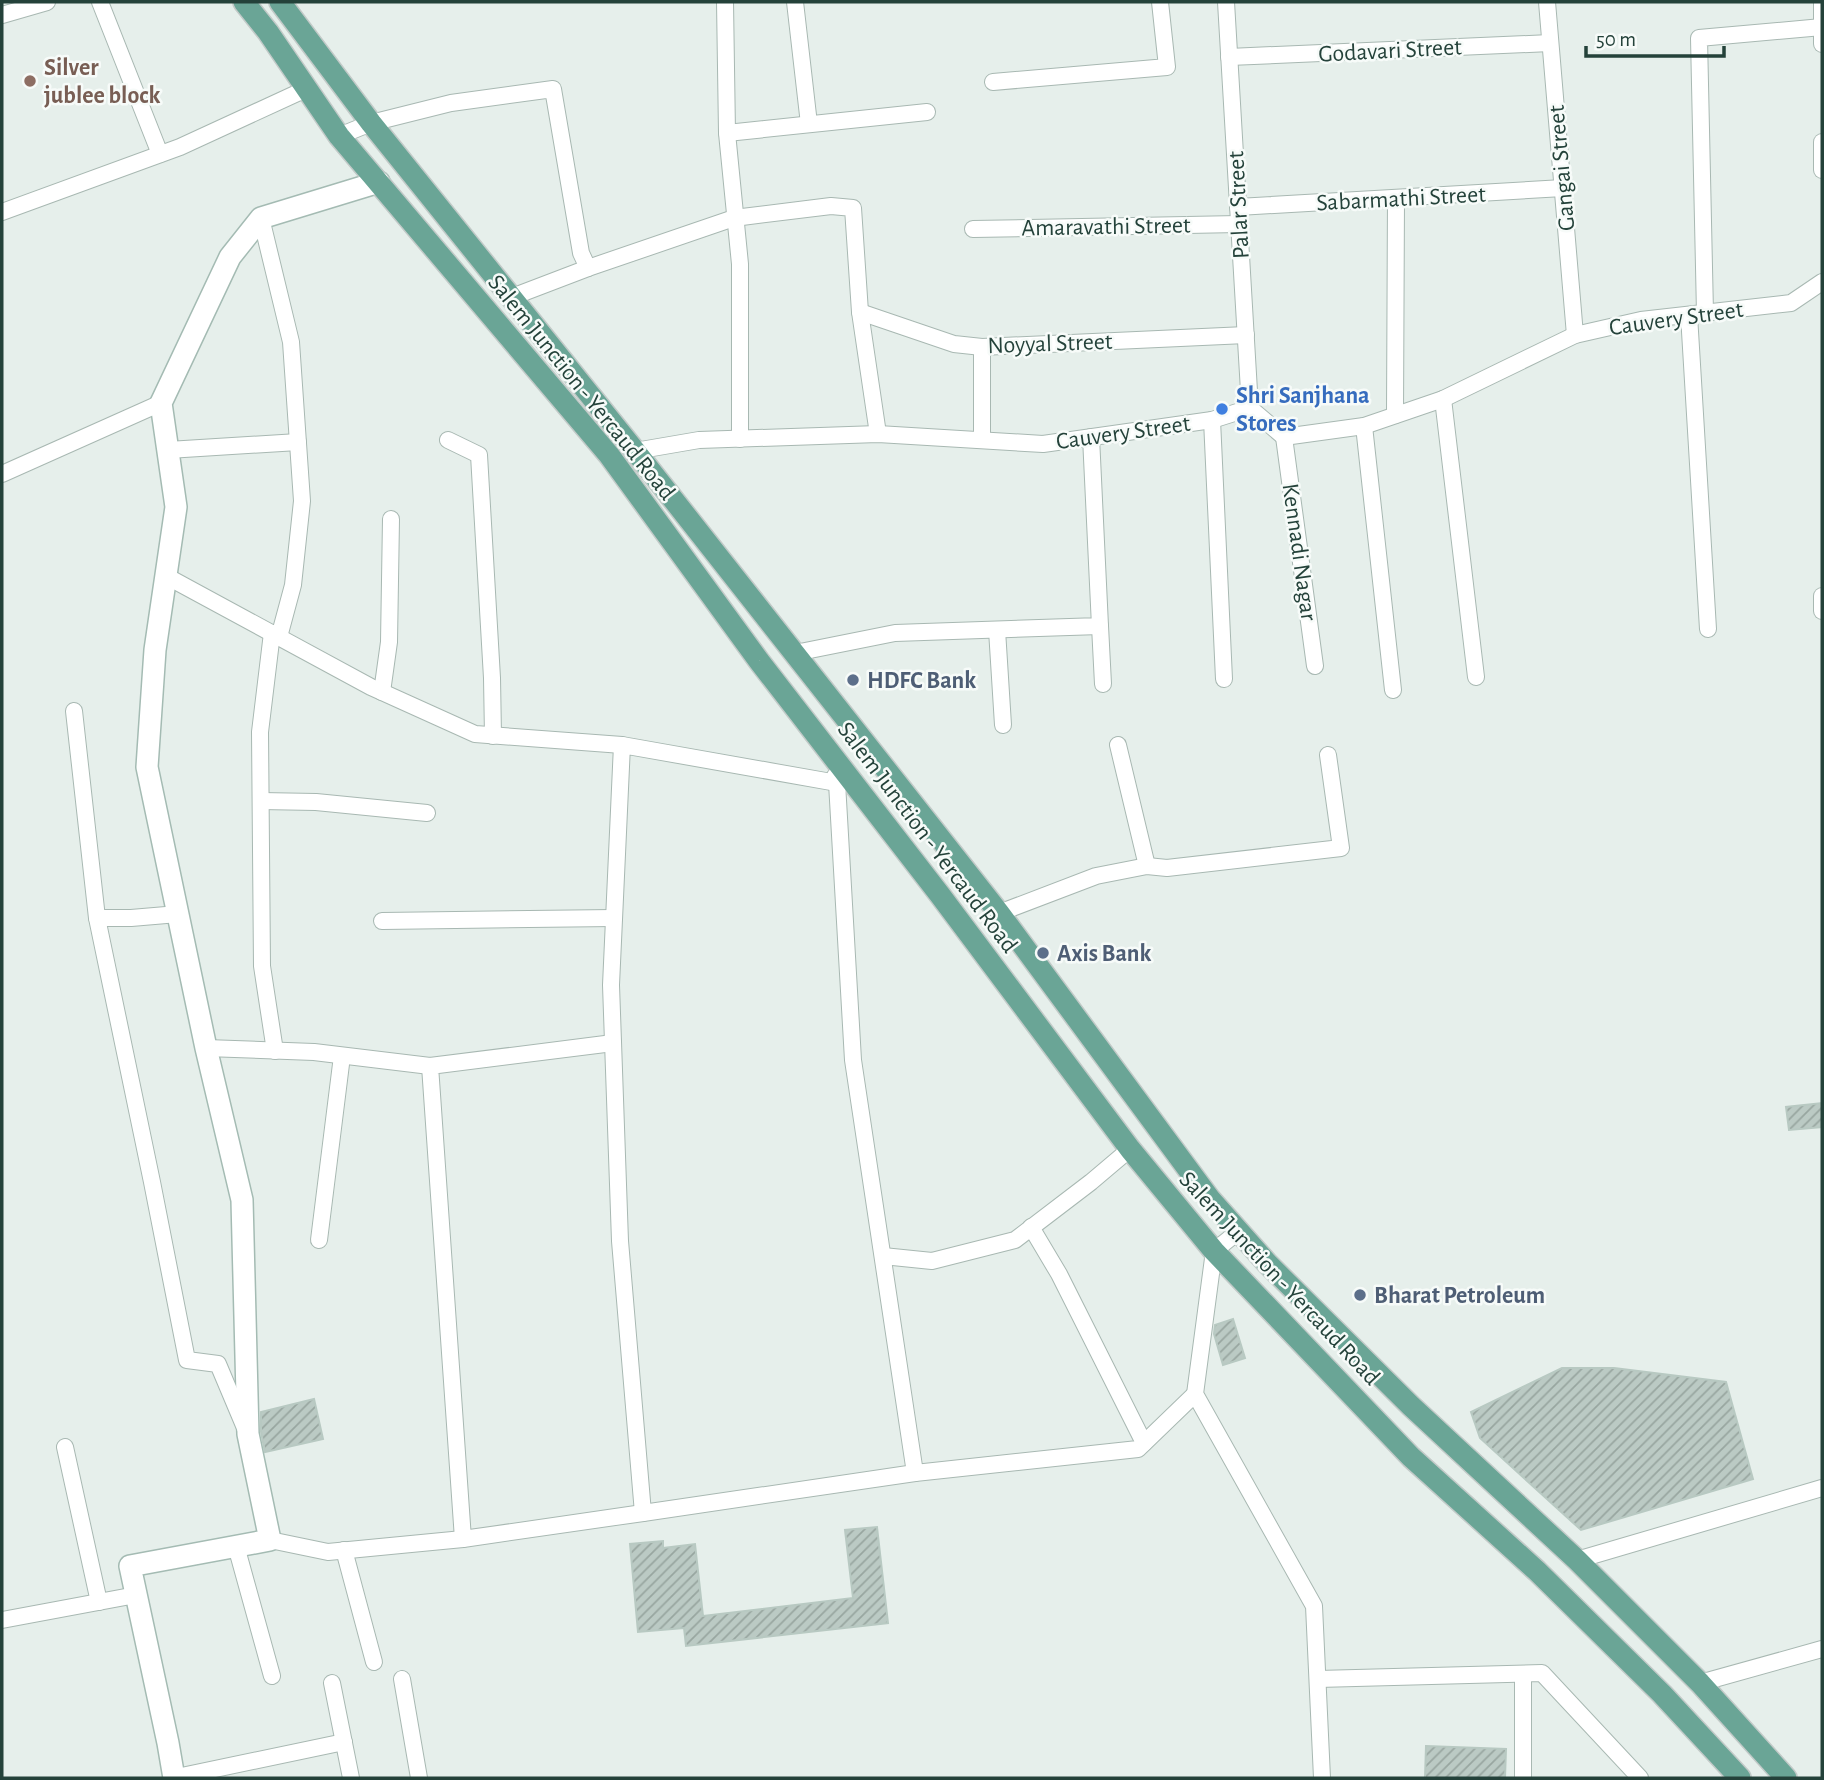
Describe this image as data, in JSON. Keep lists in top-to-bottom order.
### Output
{
  "streets": {
    "main road": ["Salem Junction - Yercaud Road"],
    "street": [
      "Godavari Street",
      "Gangai Street",
      "Sabarmathi Street",
      "Palar Street",
      "Amaravathi Street",
      "Cauvery Street",
      "Noyyal Street",
      "Kennadi Nagar"
    ]
  },
  "crossings": [
    ["Godavari Street", "Gangai Street"],
    ["Godavari Street", "Palar Street"],
    ["Gangai Street", "Sabarmathi Street"],
    ["Gangai Street", "Cauvery Street"],
    ["Sabarmathi Street", "Palar Street"],
    ["Palar Street", "Amaravathi Street"],
    ["Palar Street", "Cauvery Street"],
    ["Palar Street", "Noyyal Street"],
    ["Cauvery Street", "Kennadi Nagar"]
  ],
  "places": [
    "Silver jublee block",
    "Shri Sanjhana Stores",
    "HDFC Bank",
    "Axis Bank",
    "Bharat Petroleum"
  ],
  "scale_bar": "50 m"
}
